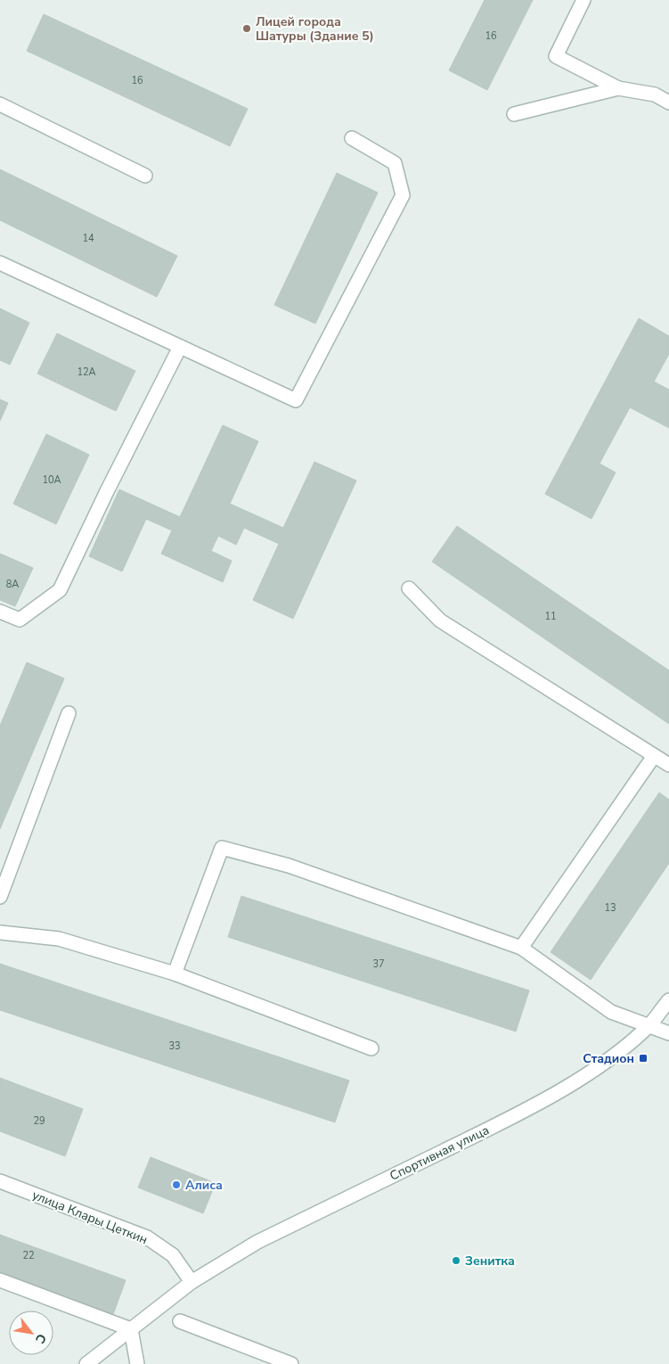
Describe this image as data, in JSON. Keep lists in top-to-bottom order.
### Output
{
  "streets": {
    "street": ["Спортивная улица", "улица Клары Цеткин"]
  },
  "crossings": [
    ["Спортивная улица", "улица Клары Цеткин"]
  ],
  "places": {
    "other": ["Лицей города Шатуры (Здание 5)", "Алиса", "Зенитка"],
    "transit": ["Стадион"]
  },
  "house_numbers": [
    "16",
    "16",
    "14",
    "12А",
    "10А",
    "8А",
    "11",
    "13",
    "37",
    "33",
    "29",
    "22"
  ],
  "north": "bottom right"
}
